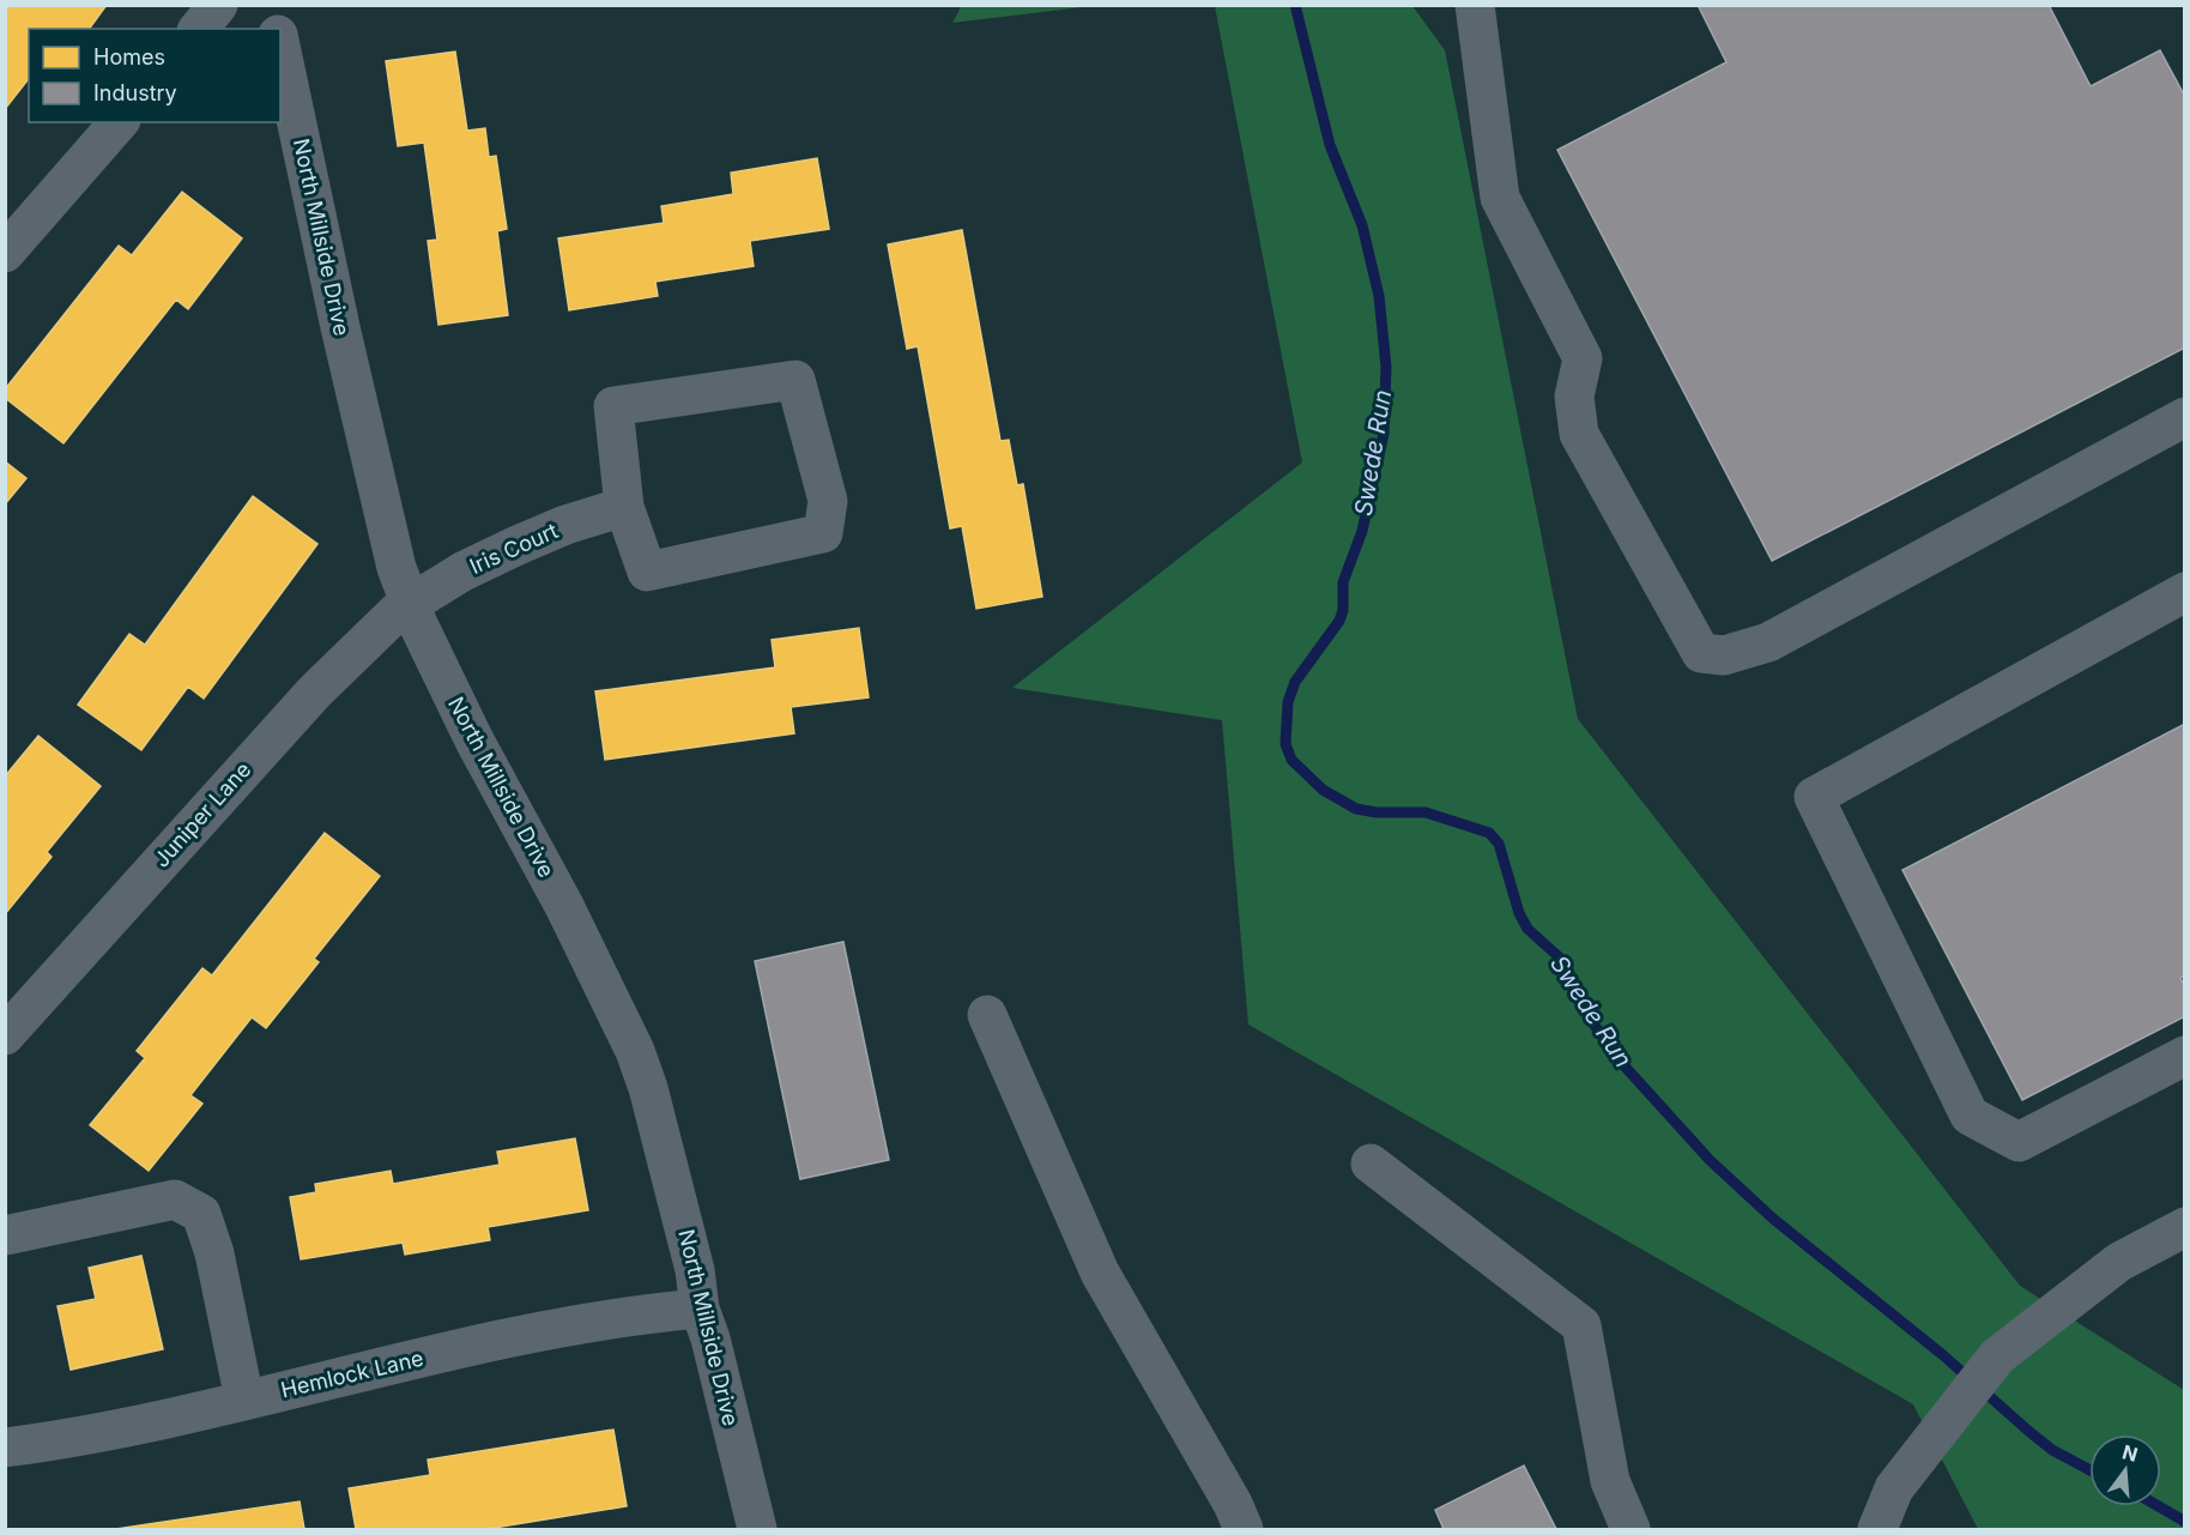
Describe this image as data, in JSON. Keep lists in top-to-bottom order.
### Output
{
  "streets": {
    "street": [
      "North Millside Drive",
      "Iris Court",
      "Juniper Lane",
      "Hemlock Lane"
    ]
  },
  "crossings": [
    ["North Millside Drive", "Iris Court"],
    ["North Millside Drive", "Juniper Lane"],
    ["North Millside Drive", "Hemlock Lane"],
    ["Iris Court", "Juniper Lane"]
  ],
  "water": ["Swede Run"],
  "legend": ["Homes", "Industry"],
  "north": "top"
}
